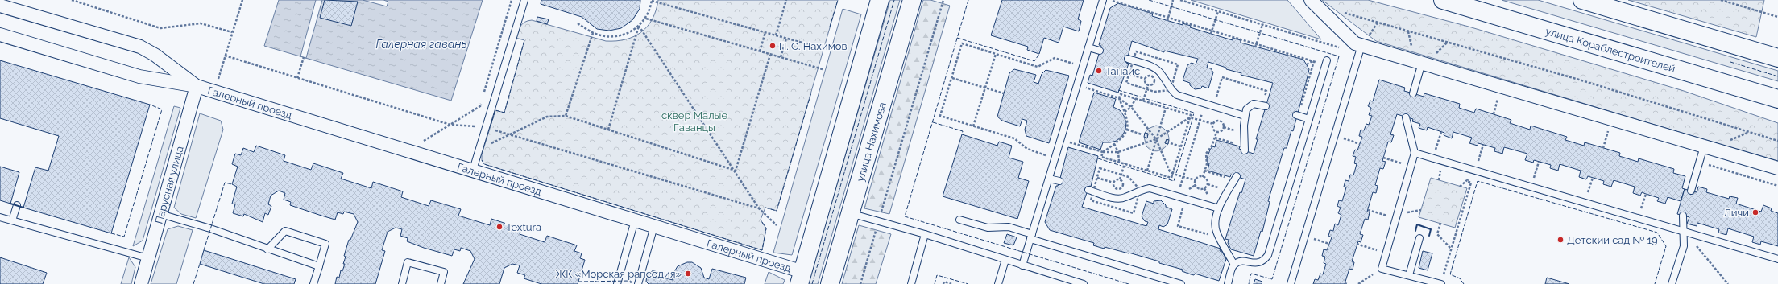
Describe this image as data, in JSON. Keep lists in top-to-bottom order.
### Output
{
  "streets": {
    "main road": ["улица Кораблестроителей", "улица Нахимова"],
    "street": ["Галерный проезд", "Парусная улица"]
  },
  "crossings": [
    ["Галерный проезд", "Парусная улица"]
  ],
  "water": ["Галерная гавань"],
  "parks": ["сквер Малые Гаванцы"],
  "places": [
    "П. С. Нахимов",
    "Танаис",
    "Личи",
    "Textura",
    "Детский сад № 19",
    "ЖК «Морская рапсодия»"
  ]
}
